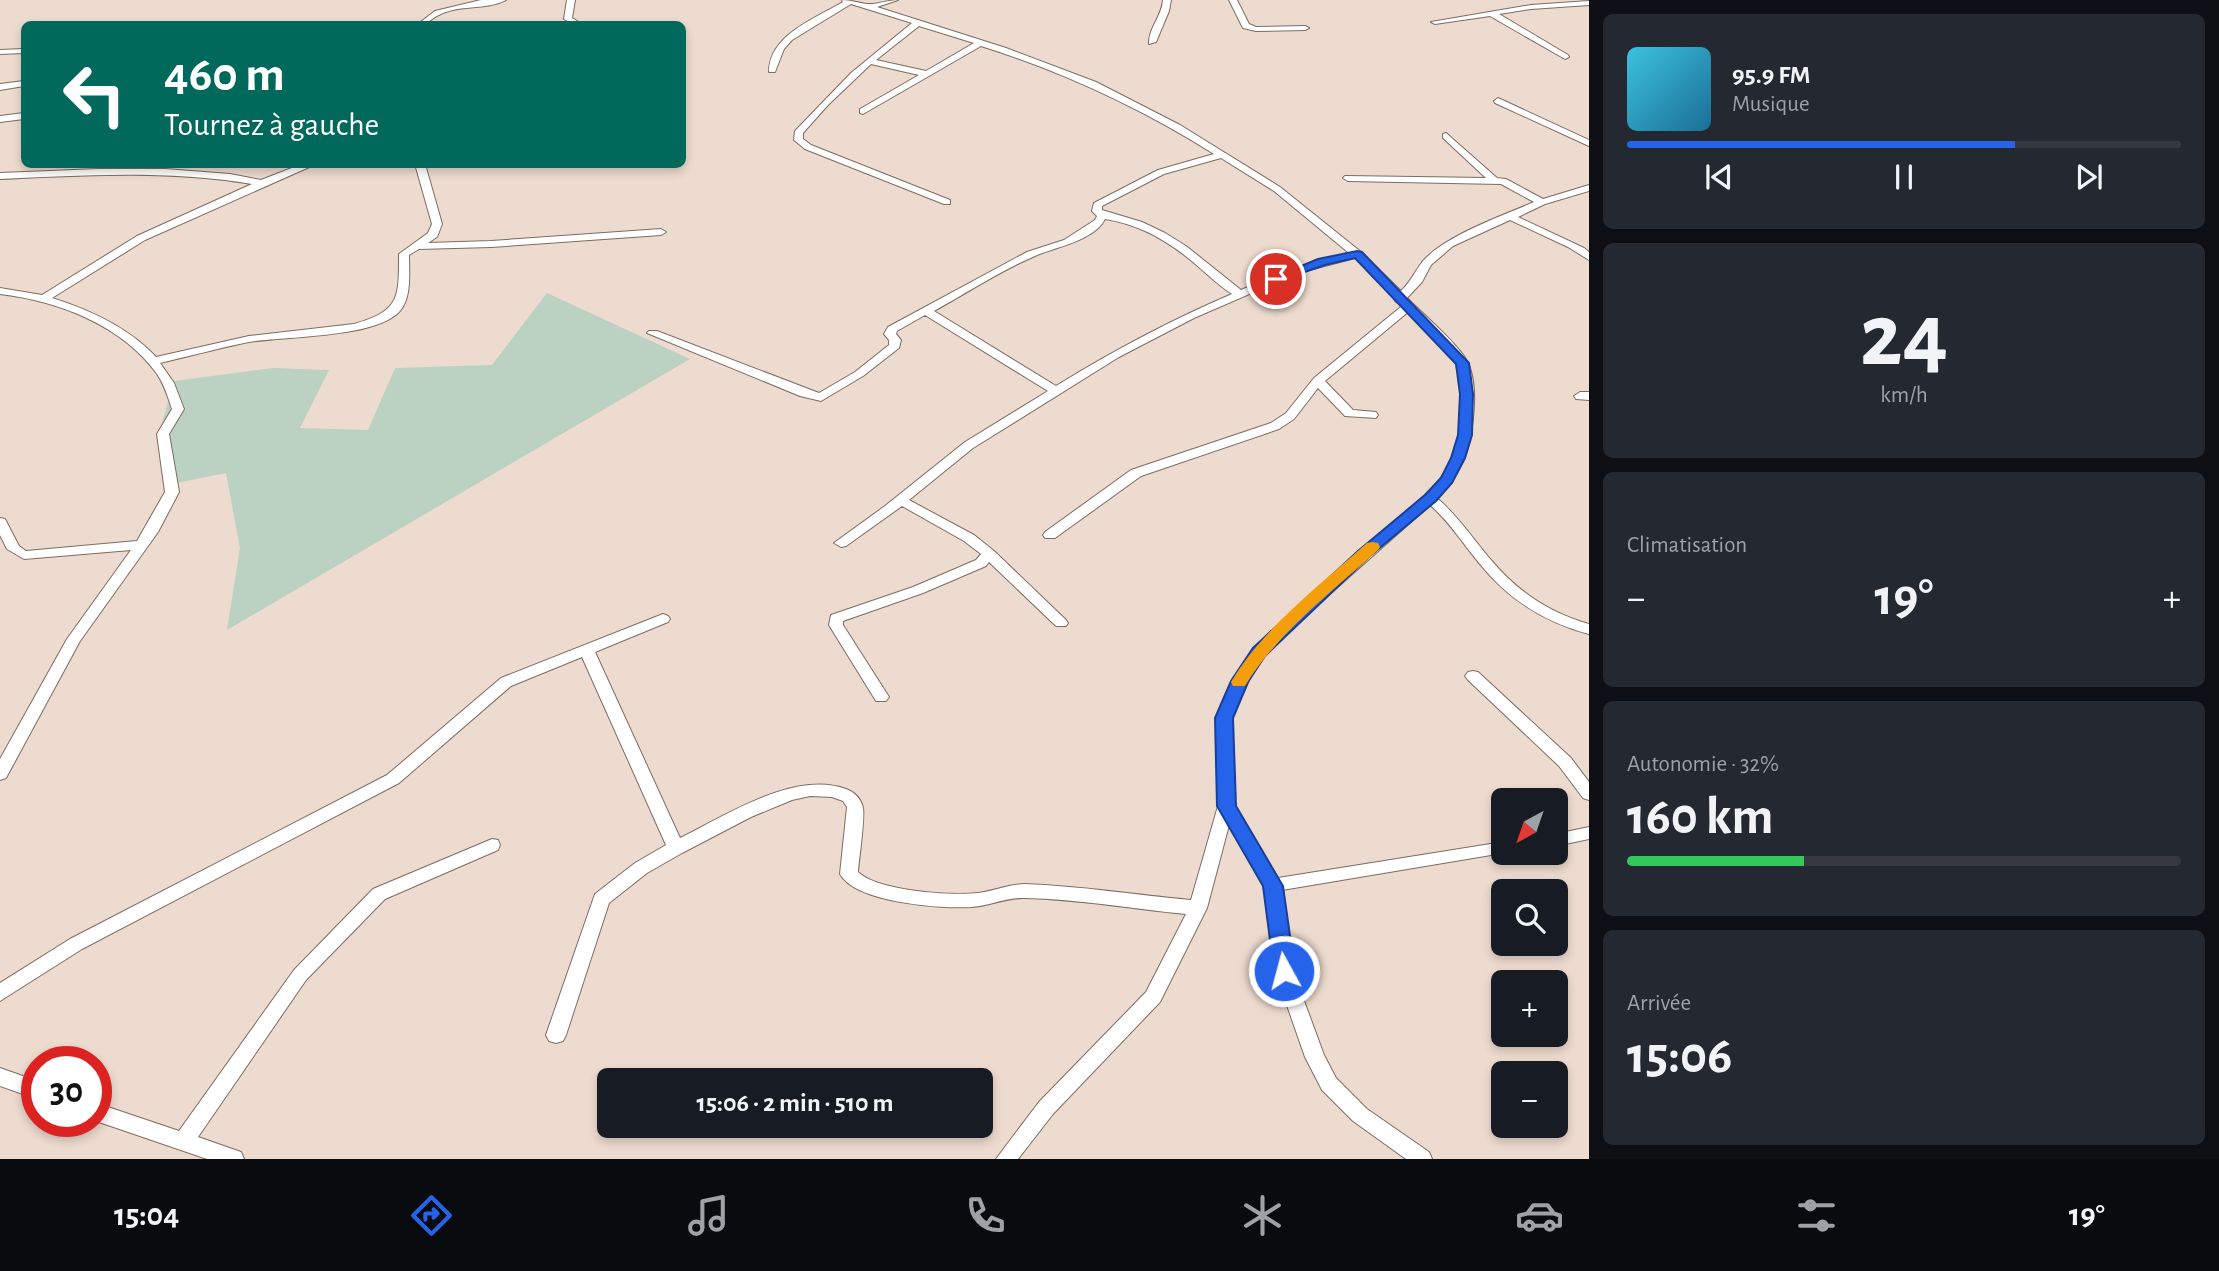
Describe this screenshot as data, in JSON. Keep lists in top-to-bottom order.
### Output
{
  "north": "bottom left",
  "page": {
    "turn": ["460 m", "Tournez à gauche"],
    "song": ["95.9 FM", "Musique"],
    "tile": [
      ["24", "km/h"],
      "Climatisation",
      ["Autonomie · 32%", "160 km"],
      ["Arrivée", "15:06"]
    ],
    "heat": ["−", "19°", "+"],
    "map_buttons": ["+", "−"],
    "limit": "30",
    "trip": "15:06 · 2 min · 510 m",
    "tabs": ["15:04", "19°"]
  }
}
